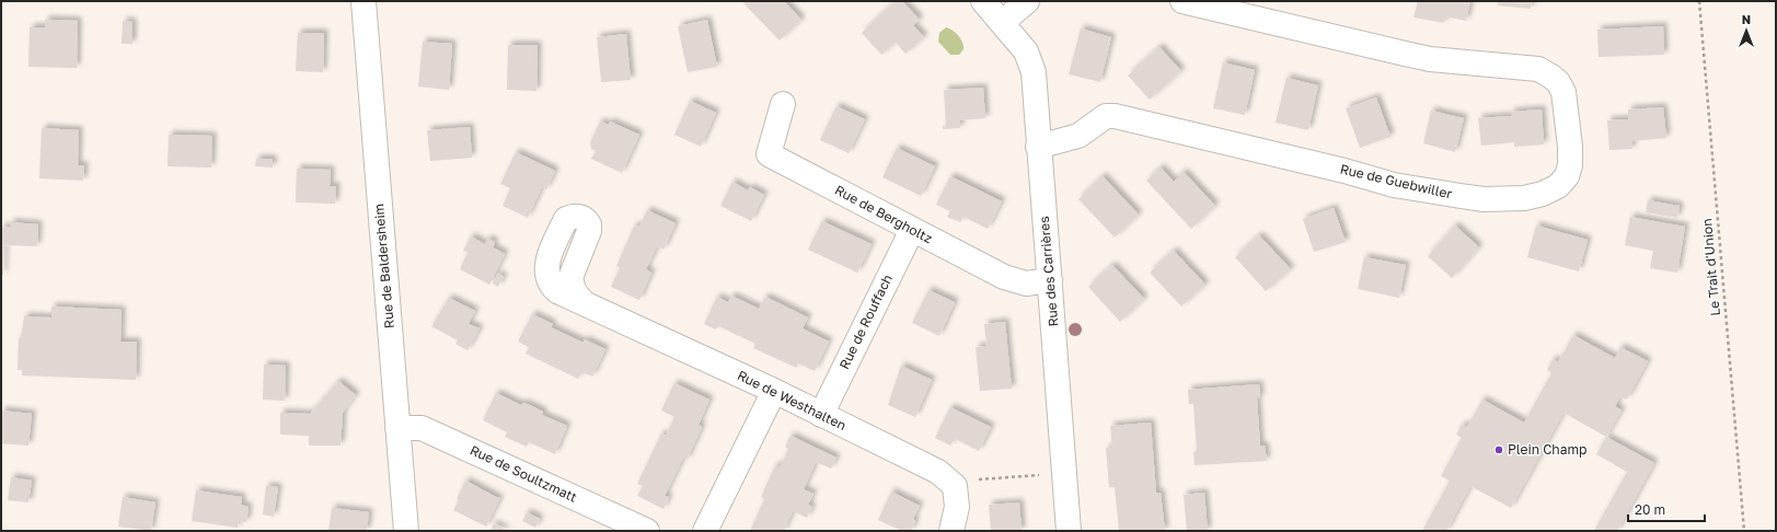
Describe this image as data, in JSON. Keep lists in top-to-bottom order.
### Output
{
  "streets": {
    "street": [
      "Rue de Guebwiller",
      "Rue de Bergholtz",
      "Rue de Baldersheim",
      "Rue des Carrières",
      "Rue de Rouffach",
      "Rue de Westhalten",
      "Rue de Soultzmatt"
    ],
    "path": ["Le Trait d'Union"]
  },
  "crossings": [
    ["Rue de Guebwiller", "Rue des Carrières"],
    ["Rue de Bergholtz", "Rue des Carrières"],
    ["Rue de Bergholtz", "Rue de Rouffach"],
    ["Rue de Baldersheim", "Rue de Soultzmatt"],
    ["Rue de Rouffach", "Rue de Westhalten"]
  ],
  "places": ["Plein Champ"],
  "scale_bar": "20 m",
  "north": "top"
}
